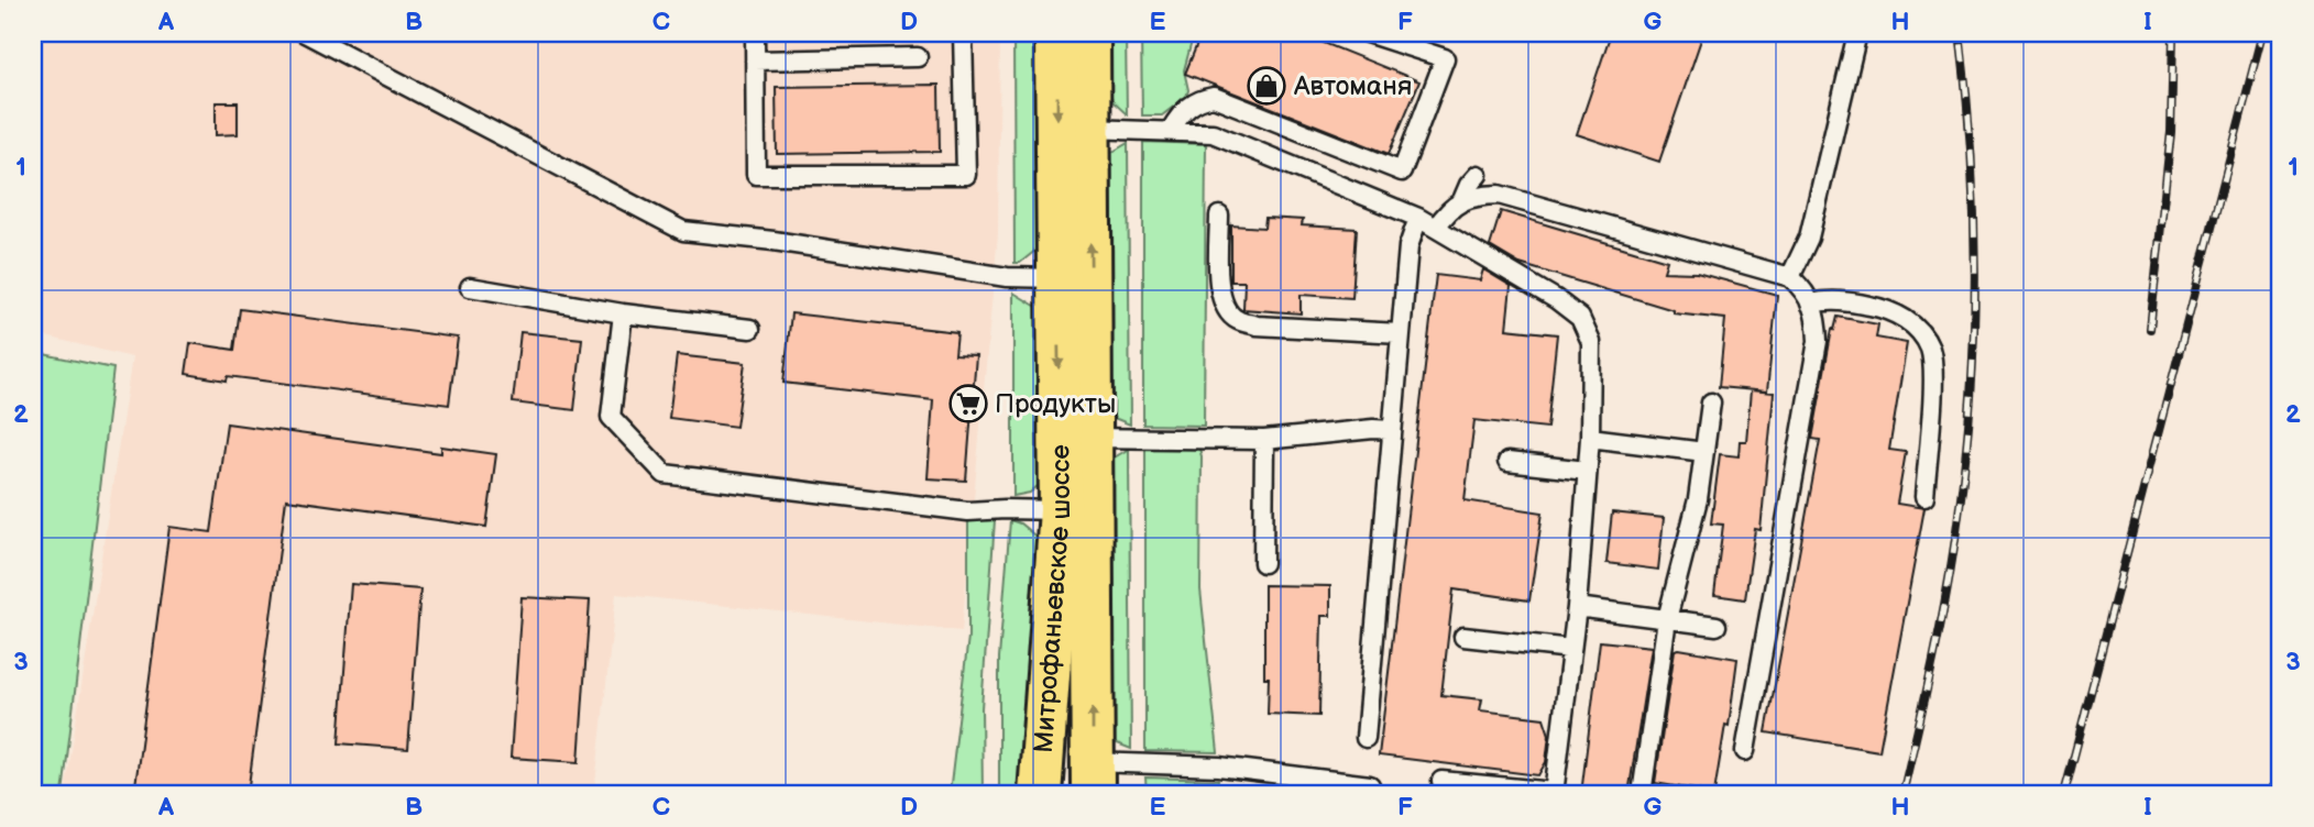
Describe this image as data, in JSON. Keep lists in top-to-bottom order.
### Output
{
  "streets": {
    "main road": ["Митрофаньевское шоссе"]
  },
  "places": {
    "shop": ["Автоманя"],
    "supermarket": ["Продукты"]
  },
  "grid": {
    "columns": [
      "A",
      "B",
      "C",
      "D",
      "E",
      "F",
      "G",
      "H",
      "I"
    ],
    "rows": ["1", "2", "3"]
  }
}
